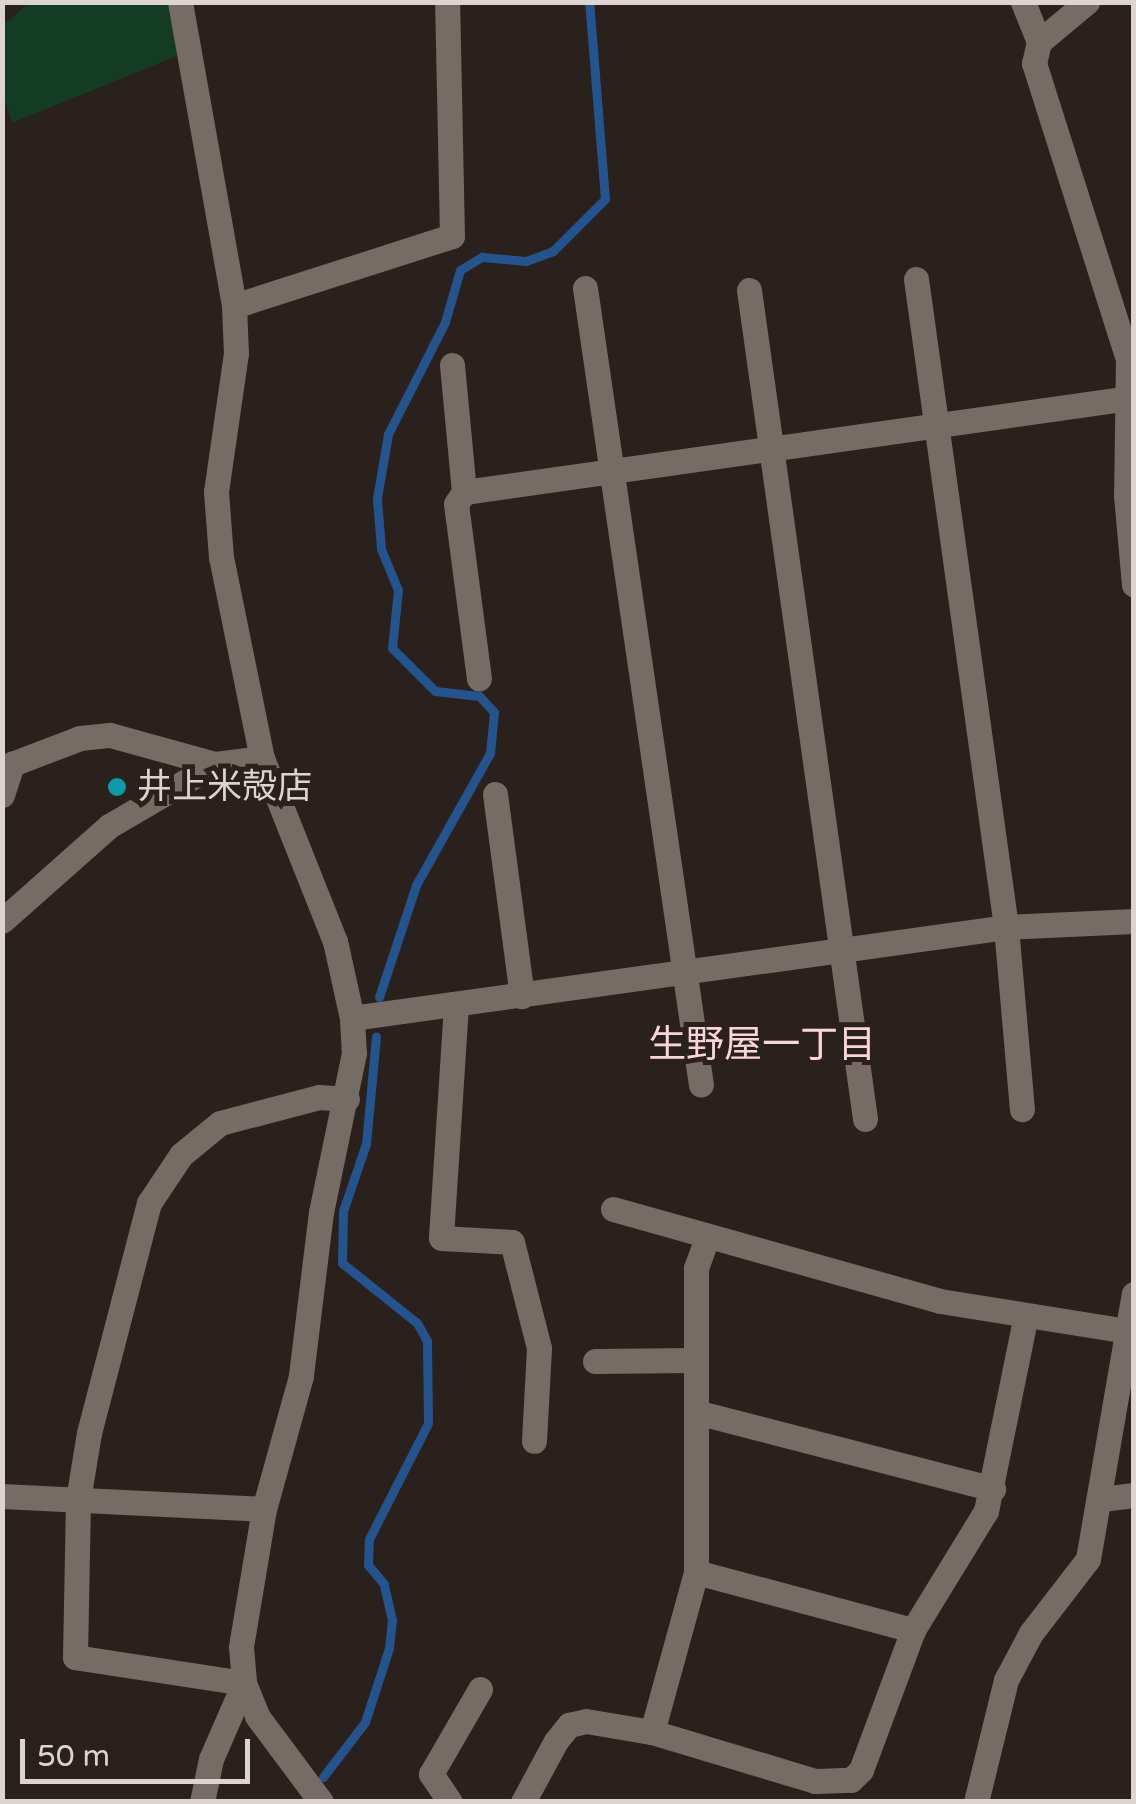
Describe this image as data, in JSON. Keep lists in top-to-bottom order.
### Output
{
  "districts": ["生野屋一丁目"],
  "places": ["井上米殻店"],
  "scale_bar": "50 m"
}
